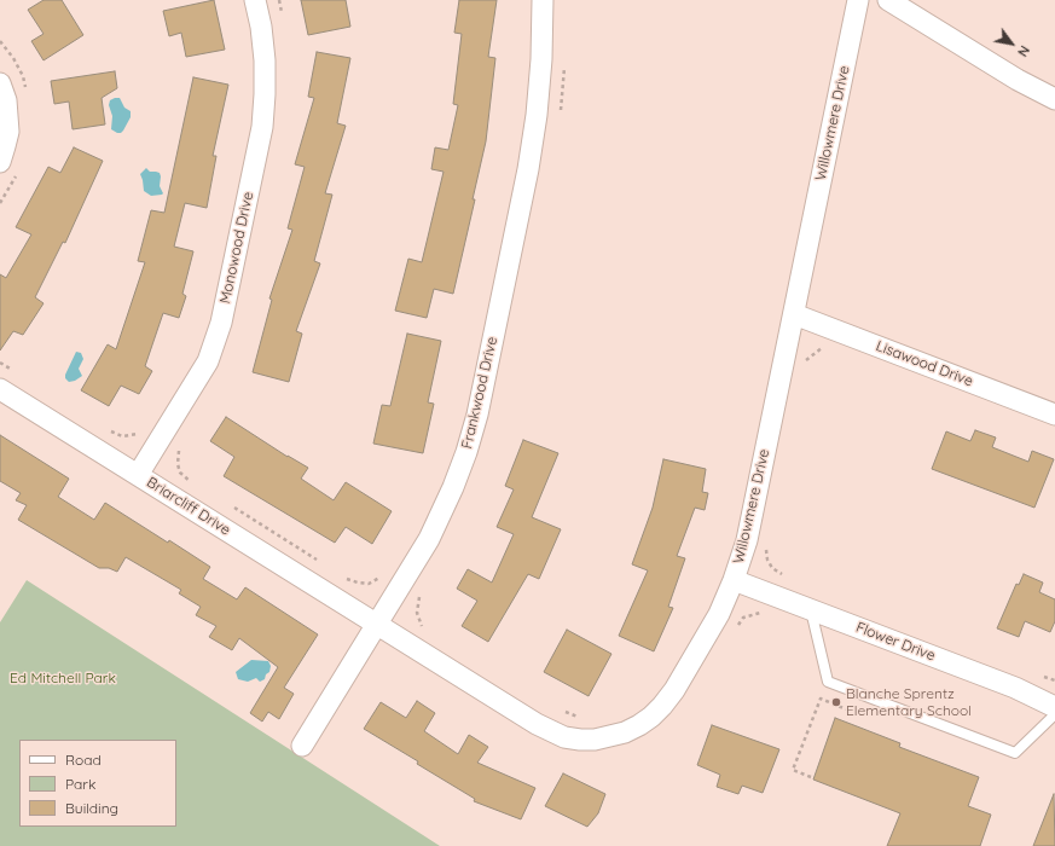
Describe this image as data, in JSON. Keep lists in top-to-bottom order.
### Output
{
  "streets": {
    "street": [
      "Willowmere Drive",
      "Monowood Drive",
      "Lisawood Drive",
      "Frankwood Drive",
      "Briarcliff Drive",
      "Flower Drive"
    ]
  },
  "crossings": [
    ["Willowmere Drive", "Lisawood Drive"],
    ["Willowmere Drive", "Frankwood Drive"],
    ["Willowmere Drive", "Briarcliff Drive"],
    ["Willowmere Drive", "Flower Drive"],
    ["Monowood Drive", "Briarcliff Drive"],
    ["Frankwood Drive", "Briarcliff Drive"]
  ],
  "parks": ["Ed Mitchell Park"],
  "places": ["Blanche Sprentz Elementary School"],
  "legend": ["Road", "Park", "Building"],
  "north": "bottom right"
}
